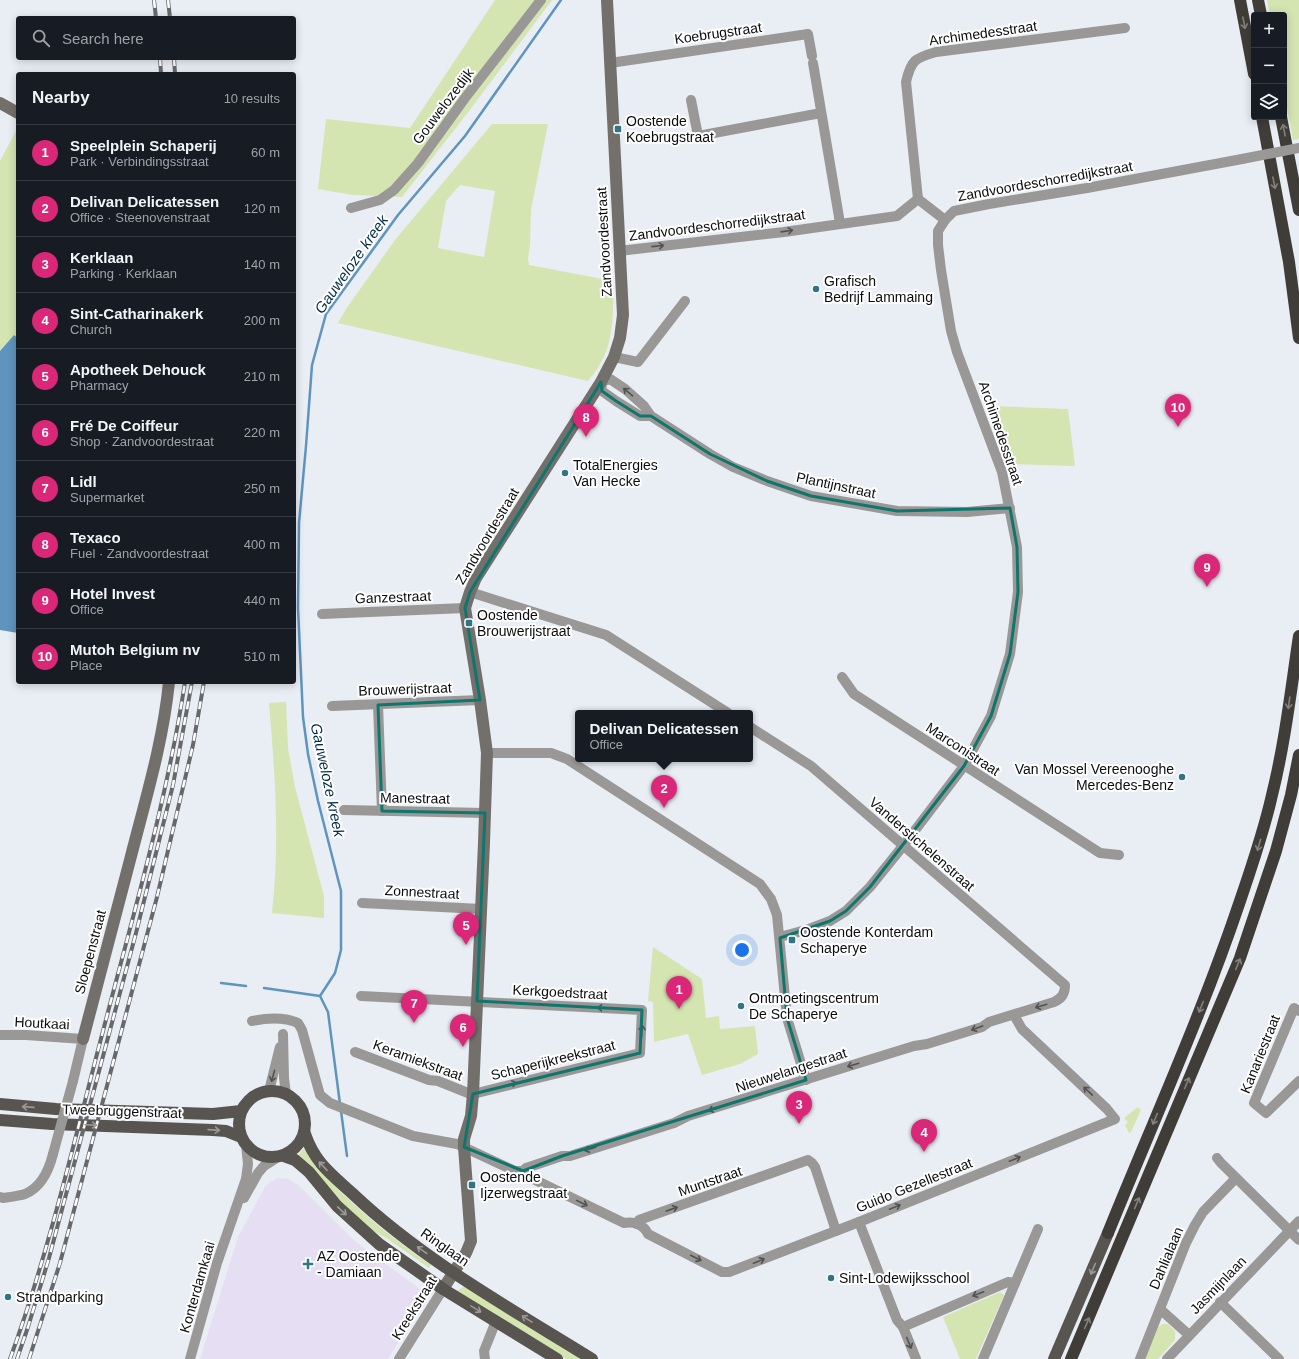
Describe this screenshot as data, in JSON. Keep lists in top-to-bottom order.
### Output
{
  "streets": {
    "main road": [
      "Zandvoordestraat",
      "Sloepenstraat",
      "Tweebruggenstraat",
      "Ringlaan",
      "Kreekstraat"
    ],
    "street": [
      "Koebrugstraat",
      "Archimedesstraat",
      "Gouwelozedijk",
      "Zandvoordeschorredijkstraat",
      "Plantijnstraat",
      "Ganzestraat",
      "Brouwerijstraat",
      "Marconistraat",
      "Manestraat",
      "Vanderstichelenstraat",
      "Zonnestraat",
      "Kerkgoedstraat",
      "Houtkaai",
      "Kanariestraat",
      "Keramiekstraat",
      "Schaperijkreekstraat",
      "Nieuwelangestraat",
      "Muntstraat",
      "Guido Gezellestraat",
      "Dahlialaan",
      "Jasmijnlaan",
      "Konterdamkaai"
    ]
  },
  "crossings": [
    ["Koebrugstraat", "Zandvoordeschorredijkstraat"],
    ["Koebrugstraat", "Zandvoordestraat"],
    ["Archimedesstraat", "Zandvoordeschorredijkstraat"],
    ["Archimedesstraat", "Plantijnstraat"],
    ["Archimedesstraat", "Marconistraat"],
    ["Archimedesstraat", "Vanderstichelenstraat"],
    ["Zandvoordeschorredijkstraat", "Zandvoordestraat"],
    ["Zandvoordestraat", "Plantijnstraat"],
    ["Zandvoordestraat", "Ganzestraat"],
    ["Zandvoordestraat", "Brouwerijstraat"],
    ["Zandvoordestraat", "Manestraat"],
    ["Zandvoordestraat", "Zonnestraat"],
    ["Zandvoordestraat", "Kerkgoedstraat"],
    ["Zandvoordestraat", "Keramiekstraat"],
    ["Zandvoordestraat", "Schaperijkreekstraat"],
    ["Zandvoordestraat", "Ringlaan"],
    ["Zandvoordestraat", "Kreekstraat"],
    ["Vanderstichelenstraat", "Nieuwelangestraat"],
    ["Sloepenstraat", "Houtkaai"],
    ["Kerkgoedstraat", "Schaperijkreekstraat"],
    ["Keramiekstraat", "Schaperijkreekstraat"],
    ["Nieuwelangestraat", "Guido Gezellestraat"],
    ["Tweebruggenstraat", "Ringlaan"],
    ["Tweebruggenstraat", "Konterdamkaai"],
    ["Muntstraat", "Guido Gezellestraat"],
    ["Ringlaan", "Konterdamkaai"],
    ["Ringlaan", "Kreekstraat"]
  ],
  "one_way": ["Kerkgoedstraat", "Schaperijkreekstraat", "Nieuwelangestraat"],
  "water": ["Gauweloze kreek"],
  "places": {
    "transit": [
      "Oostende Koebrugstraat",
      "Oostende Brouwerijstraat",
      "Oostende Konterdam Schaperye",
      "Oostende Ijzerwegstraat"
    ],
    "other": [
      "Grafisch Bedrijf Lammaing",
      "TotalEnergies Van Hecke",
      "Van Mossel Vereenooghe Mercedes-Benz",
      "Ontmoetingscentrum De Schaperye",
      "Sint-Lodewijksschool",
      "Strandparking"
    ],
    "health": ["AZ Oostende - Damiaan"]
  },
  "page": {
    "map_buttons": ["+", "−"],
    "search": "Search here",
    "heading": ["Nearby", "10 results"],
    "list": [
      {
        "mark": "1",
        "name": "Speelplein Schaperij",
        "note": "Park · Verbindingsstraat",
        "value": "60 m"
      },
      {
        "mark": "2",
        "name": "Delivan Delicatessen",
        "note": "Office · Steenovenstraat",
        "value": "120 m"
      },
      {
        "mark": "3",
        "name": "Kerklaan",
        "note": "Parking · Kerklaan",
        "value": "140 m"
      },
      {
        "mark": "4",
        "name": "Sint-Catharinakerk",
        "note": "Church",
        "value": "200 m"
      },
      {
        "mark": "5",
        "name": "Apotheek Dehouck",
        "note": "Pharmacy",
        "value": "210 m"
      },
      {
        "mark": "6",
        "name": "Fré De Coiffeur",
        "note": "Shop · Zandvoordestraat",
        "value": "220 m"
      },
      {
        "mark": "7",
        "name": "Lidl",
        "note": "Supermarket",
        "value": "250 m"
      },
      {
        "mark": "8",
        "name": "Texaco",
        "note": "Fuel · Zandvoordestraat",
        "value": "400 m"
      },
      {
        "mark": "9",
        "name": "Hotel Invest",
        "note": "Office",
        "value": "440 m"
      },
      {
        "mark": "10",
        "name": "Mutoh Belgium nv",
        "note": "Place",
        "value": "510 m"
      }
    ],
    "pins": [
      "10",
      "8",
      "9",
      "2",
      "5",
      "1",
      "7",
      "6",
      "3",
      "4"
    ],
    "popup": ["Delivan Delicatessen", "Office"]
  }
}
